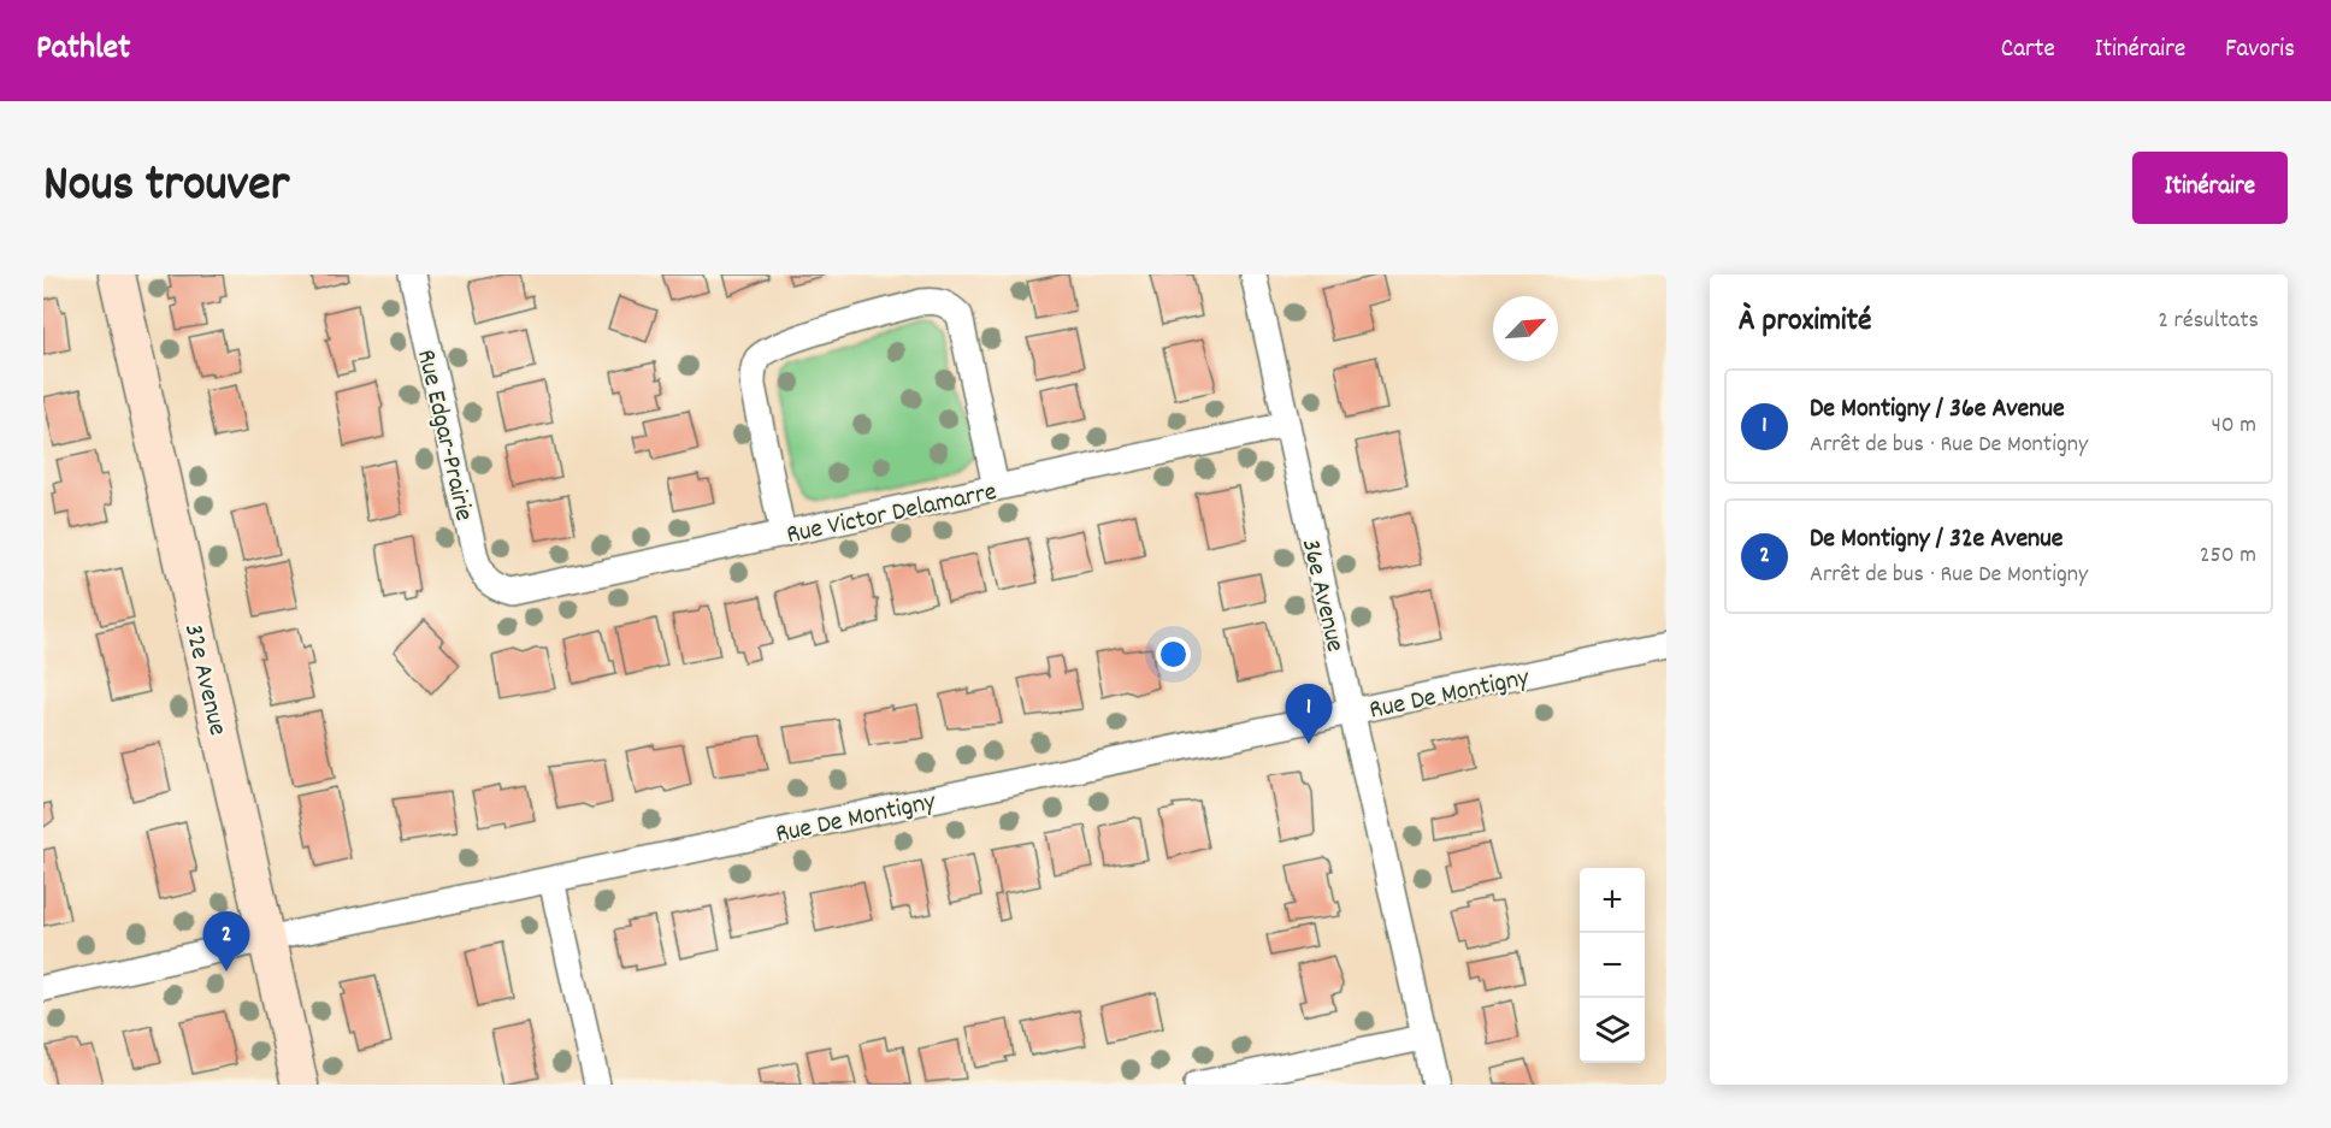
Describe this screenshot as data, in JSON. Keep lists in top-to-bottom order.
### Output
{
  "streets": {
    "street": [
      "Rue Edgar-Prairie",
      "Rue Victor Delamarre",
      "36e Avenue",
      "32e Avenue",
      "Rue De Montigny"
    ]
  },
  "crossings": [
    ["Rue Edgar-Prairie", "Rue Victor Delamarre"],
    ["Rue Victor Delamarre", "36e Avenue"],
    ["36e Avenue", "Rue De Montigny"],
    ["32e Avenue", "Rue De Montigny"]
  ],
  "north": "top right",
  "page": {
    "header": "Pathlet",
    "nav": ["Carte", "Itinéraire", "Favoris"],
    "title": "Nous trouver",
    "buttons": "Itinéraire",
    "heading": ["À proximité", "2 résultats"],
    "list": [
      {
        "mark": "1",
        "name": "De Montigny / 36e Avenue",
        "note": "Arrêt de bus · Rue De Montigny",
        "value": "40 m"
      },
      {
        "mark": "2",
        "name": "De Montigny / 32e Avenue",
        "note": "Arrêt de bus · Rue De Montigny",
        "value": "250 m"
      }
    ],
    "pins": ["1", "2"],
    "map_buttons": ["+", "−"]
  }
}
